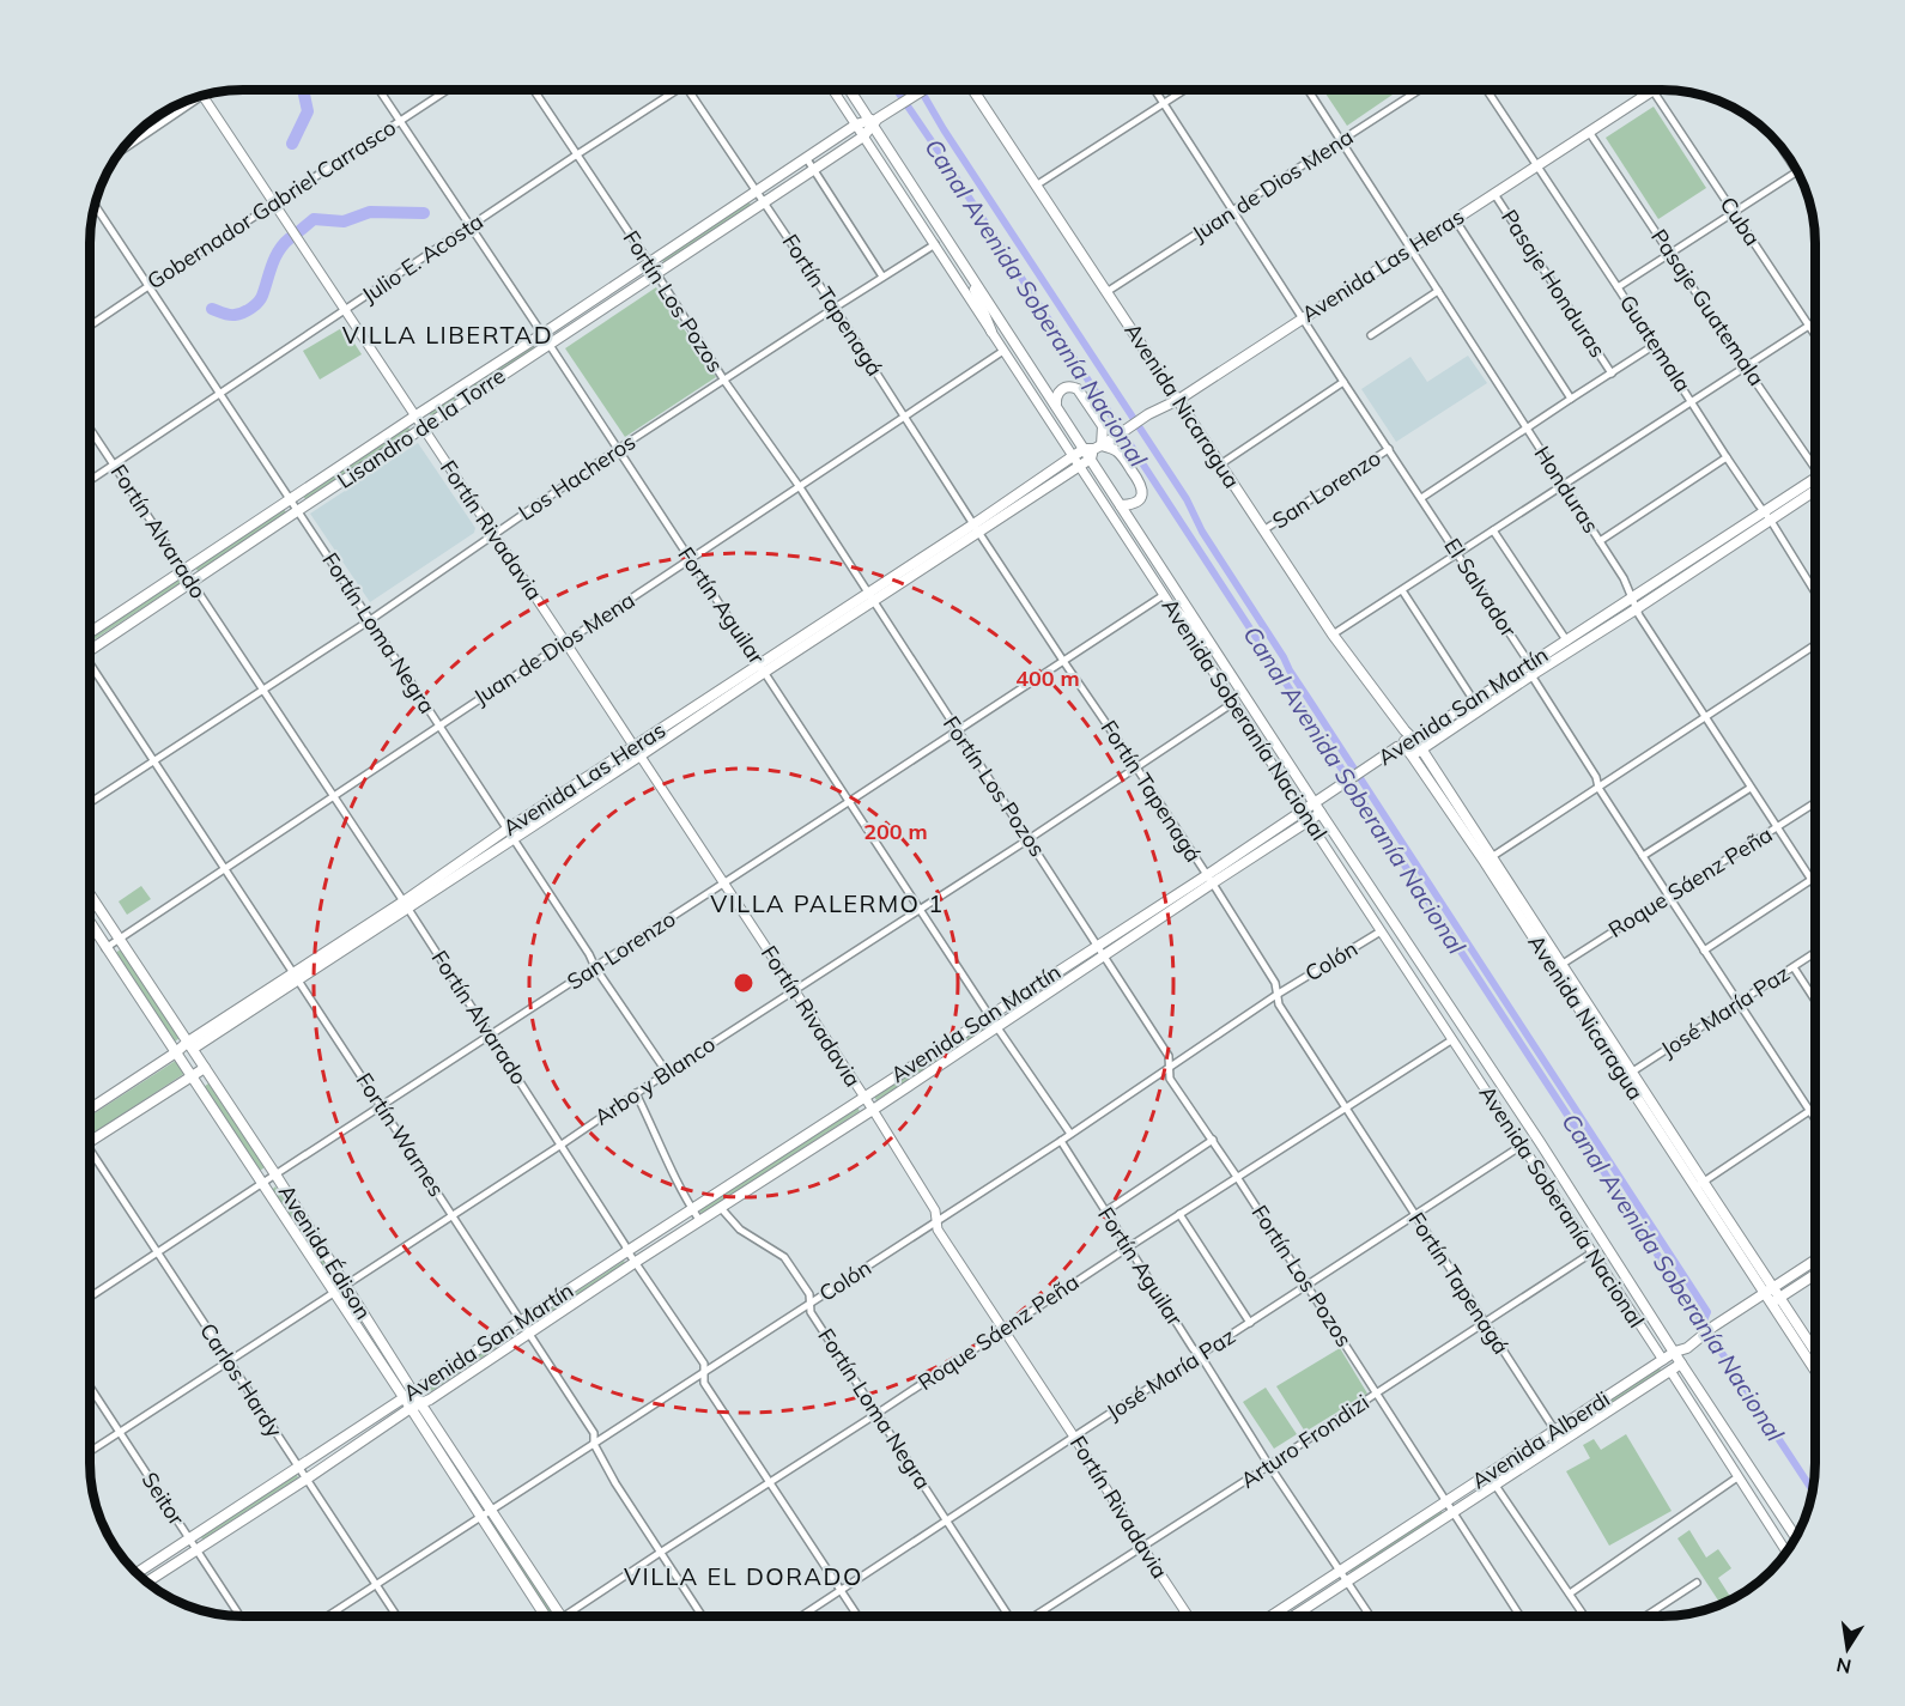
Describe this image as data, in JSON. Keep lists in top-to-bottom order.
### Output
{
  "streets": {
    "main road": [
      "Avenida Las Heras",
      "Avenida Nicaragua",
      "Lisandro de la Torre",
      "Avenida San Martín",
      "Avenida Soberanía Nacional",
      "Avenida Édison",
      "Avenida Alberdi"
    ],
    "street": [
      "Juan de Dios Mena",
      "Gobernador Gabriel Carrasco",
      "Cuba",
      "Julio E. Acosta",
      "Pasaje Honduras",
      "Fortín Los Pozos",
      "Fortín Tapenagá",
      "Pasaje Guatemala",
      "Guatemala",
      "Los Hacheros",
      "San Lorenzo",
      "Honduras",
      "Fortín Rivadavia",
      "Fortín Alvarado",
      "El Salvador",
      "Fortín Aguilar",
      "Fortín Loma Negra",
      "Roque Sáenz Peña",
      "Colón",
      "José María Paz",
      "Arbo y Blanco",
      "Fortín Warnes",
      "Carlos Hardy",
      "Arturo Frondizi",
      "Seitor"
    ]
  },
  "crossings": [
    ["Juan de Dios Mena", "Fortín Los Pozos"],
    ["Juan de Dios Mena", "Fortín Tapenagá"],
    ["Juan de Dios Mena", "Avenida Nicaragua"],
    ["Juan de Dios Mena", "Honduras"],
    ["Juan de Dios Mena", "Fortín Rivadavia"],
    ["Juan de Dios Mena", "Fortín Alvarado"],
    ["Juan de Dios Mena", "El Salvador"],
    ["Juan de Dios Mena", "Fortín Aguilar"],
    ["Juan de Dios Mena", "Fortín Loma Negra"],
    ["Juan de Dios Mena", "Avenida Soberanía Nacional"],
    ["Juan de Dios Mena", "Fortín Warnes"],
    ["Juan de Dios Mena", "Avenida Édison"],
    ["Gobernador Gabriel Carrasco", "Fortín Rivadavia"],
    ["Gobernador Gabriel Carrasco", "Fortín Aguilar"],
    ["Gobernador Gabriel Carrasco", "Fortín Loma Negra"],
    ["Cuba", "Avenida Las Heras"],
    ["Julio E. Acosta", "Fortín Los Pozos"],
    ["Julio E. Acosta", "Fortín Rivadavia"],
    ["Julio E. Acosta", "Fortín Alvarado"],
    ["Julio E. Acosta", "Fortín Aguilar"],
    ["Julio E. Acosta", "Fortín Loma Negra"],
    ["Avenida Las Heras", "Pasaje Honduras"],
    ["Avenida Las Heras", "Fortín Los Pozos"],
    ["Avenida Las Heras", "Fortín Tapenagá"],
    ["Avenida Las Heras", "Pasaje Guatemala"],
    ["Avenida Las Heras", "Guatemala"],
    ["Avenida Las Heras", "Avenida Nicaragua"],
    ["Avenida Las Heras", "Honduras"],
    ["Avenida Las Heras", "Fortín Rivadavia"],
    ["Avenida Las Heras", "Fortín Alvarado"],
    ["Avenida Las Heras", "El Salvador"],
    ["Avenida Las Heras", "Fortín Aguilar"],
    ["Avenida Las Heras", "Fortín Loma Negra"],
    ["Avenida Las Heras", "Avenida Soberanía Nacional"],
    ["Avenida Las Heras", "Fortín Warnes"],
    ["Avenida Las Heras", "Avenida Édison"],
    ["Fortín Los Pozos", "Lisandro de la Torre"],
    ["Fortín Los Pozos", "Los Hacheros"],
    ["Fortín Los Pozos", "San Lorenzo"],
    ["Fortín Los Pozos", "Avenida San Martín"],
    ["Fortín Los Pozos", "Roque Sáenz Peña"],
    ["Fortín Los Pozos", "Colón"],
    ["Fortín Los Pozos", "José María Paz"],
    ["Fortín Los Pozos", "Arbo y Blanco"],
    ["Fortín Los Pozos", "Avenida Alberdi"],
    ["Fortín Los Pozos", "Arturo Frondizi"],
    ["Fortín Tapenagá", "Lisandro de la Torre"],
    ["Fortín Tapenagá", "Los Hacheros"],
    ["Fortín Tapenagá", "San Lorenzo"],
    ["Fortín Tapenagá", "Avenida San Martín"],
    ["Fortín Tapenagá", "Roque Sáenz Peña"],
    ["Fortín Tapenagá", "Colón"],
    ["Fortín Tapenagá", "José María Paz"],
    ["Fortín Tapenagá", "Arbo y Blanco"],
    ["Fortín Tapenagá", "Avenida Alberdi"],
    ["Fortín Tapenagá", "Arturo Frondizi"],
    ["Guatemala", "Avenida San Martín"],
    ["Avenida Nicaragua", "San Lorenzo"],
    ["Avenida Nicaragua", "Avenida San Martín"],
    ["Avenida Nicaragua", "Roque Sáenz Peña"],
    ["Avenida Nicaragua", "José María Paz"],
    ["Avenida Nicaragua", "Avenida Alberdi"],
    ["Lisandro de la Torre", "Fortín Rivadavia"],
    ["Lisandro de la Torre", "Fortín Alvarado"],
    ["Lisandro de la Torre", "Fortín Aguilar"],
    ["Lisandro de la Torre", "Fortín Loma Negra"],
    ["Lisandro de la Torre", "Avenida Soberanía Nacional"],
    ["Los Hacheros", "Fortín Rivadavia"],
    ["Los Hacheros", "Fortín Alvarado"],
    ["Los Hacheros", "Fortín Aguilar"],
    ["Los Hacheros", "Fortín Loma Negra"],
    ["Los Hacheros", "Avenida Soberanía Nacional"],
    ["Los Hacheros", "Fortín Warnes"],
    ["San Lorenzo", "Fortín Rivadavia"],
    ["San Lorenzo", "Fortín Alvarado"],
    ["San Lorenzo", "El Salvador"],
    ["San Lorenzo", "Fortín Aguilar"],
    ["San Lorenzo", "Fortín Loma Negra"],
    ["San Lorenzo", "Avenida Soberanía Nacional"],
    ["San Lorenzo", "Fortín Warnes"],
    ["San Lorenzo", "Avenida Édison"],
    ["San Lorenzo", "Carlos Hardy"],
    ["Honduras", "Avenida San Martín"],
    ["Honduras", "Roque Sáenz Peña"],
    ["Fortín Rivadavia", "Avenida San Martín"],
    ["Fortín Rivadavia", "Roque Sáenz Peña"],
    ["Fortín Rivadavia", "Colón"],
    ["Fortín Rivadavia", "José María Paz"],
    ["Fortín Rivadavia", "Arbo y Blanco"],
    ["Fortín Rivadavia", "Arturo Frondizi"],
    ["Fortín Alvarado", "Avenida San Martín"],
    ["Fortín Alvarado", "Roque Sáenz Peña"],
    ["Fortín Alvarado", "Colón"],
    ["Fortín Alvarado", "José María Paz"],
    ["Fortín Alvarado", "Arbo y Blanco"],
    ["El Salvador", "Avenida San Martín"],
    ["El Salvador", "Roque Sáenz Peña"],
    ["El Salvador", "José María Paz"],
    ["Fortín Aguilar", "Avenida San Martín"],
    ["Fortín Aguilar", "Roque Sáenz Peña"],
    ["Fortín Aguilar", "Colón"],
    ["Fortín Aguilar", "José María Paz"],
    ["Fortín Aguilar", "Arbo y Blanco"],
    ["Fortín Aguilar", "Avenida Alberdi"],
    ["Fortín Aguilar", "Arturo Frondizi"],
    ["Fortín Loma Negra", "Avenida San Martín"],
    ["Fortín Loma Negra", "Roque Sáenz Peña"],
    ["Fortín Loma Negra", "Colón"],
    ["Fortín Loma Negra", "José María Paz"],
    ["Fortín Loma Negra", "Arbo y Blanco"],
    ["Avenida San Martín", "Avenida Soberanía Nacional"],
    ["Avenida San Martín", "Fortín Warnes"],
    ["Avenida San Martín", "Avenida Édison"],
    ["Avenida San Martín", "Carlos Hardy"],
    ["Avenida San Martín", "Seitor"],
    ["Avenida Soberanía Nacional", "Roque Sáenz Peña"],
    ["Avenida Soberanía Nacional", "Colón"],
    ["Avenida Soberanía Nacional", "José María Paz"],
    ["Avenida Soberanía Nacional", "Arbo y Blanco"],
    ["Avenida Soberanía Nacional", "Avenida Alberdi"],
    ["Avenida Soberanía Nacional", "Arturo Frondizi"],
    ["Roque Sáenz Peña", "Fortín Warnes"],
    ["Colón", "Fortín Warnes"],
    ["Colón", "Avenida Édison"],
    ["Colón", "Carlos Hardy"],
    ["Arbo y Blanco", "Fortín Warnes"],
    ["Arbo y Blanco", "Avenida Édison"],
    ["Arbo y Blanco", "Carlos Hardy"],
    ["Arbo y Blanco", "Seitor"]
  ],
  "districts": ["VILLA LIBERTAD", "VILLA PALERMO 1", "VILLA EL DORADO"],
  "water": ["Canal Avenida Soberanía Nacional"],
  "north": "bottom",
  "rings": ["400 m", "200 m"]
}
